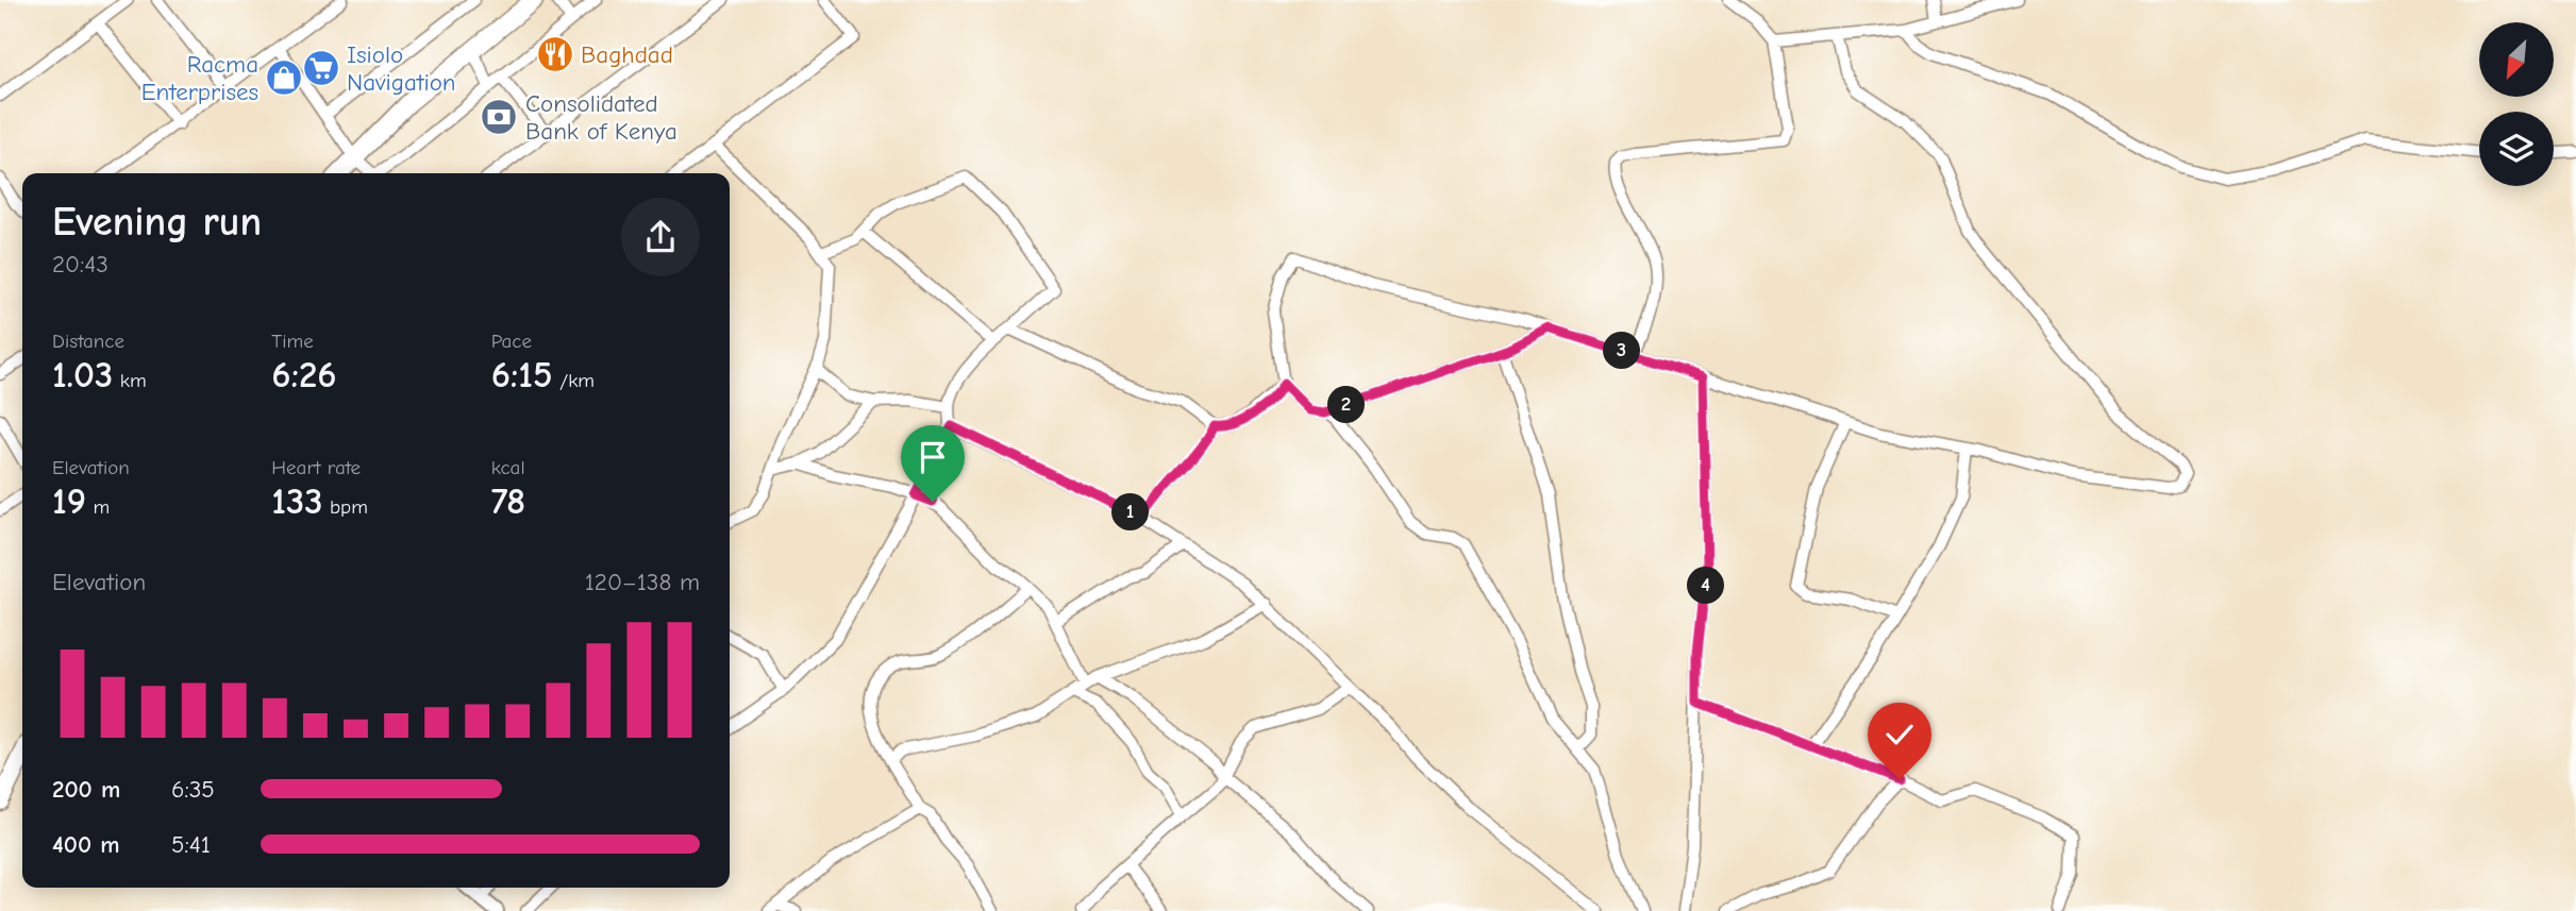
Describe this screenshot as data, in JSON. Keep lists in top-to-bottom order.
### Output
{
  "places": {
    "restaurant": ["Baghdad"],
    "supermarket": ["Isiolo Navigation"],
    "shop": ["Racma Enterprises"],
    "bank": ["Consolidated Bank of Kenya"]
  },
  "north": "bottom left",
  "page": {
    "heading": ["Evening run", "20:43"],
    "stats": [
      ["Distance", "1.03 km"],
      ["Time", "6:26"],
      ["Pace", "6:15 /km"],
      ["Elevation", "19 m"],
      ["Heart rate", "133 bpm"],
      ["kcal", "78"]
    ],
    "pins": [
      "3",
      "2",
      "1",
      "4"
    ],
    "chart": ["Elevation", "120–138 m"],
    "list": [
      {
        "name": "200 m",
        "note": "6:35"
      },
      {
        "name": "400 m",
        "note": "5:41"
      }
    ]
  }
}
